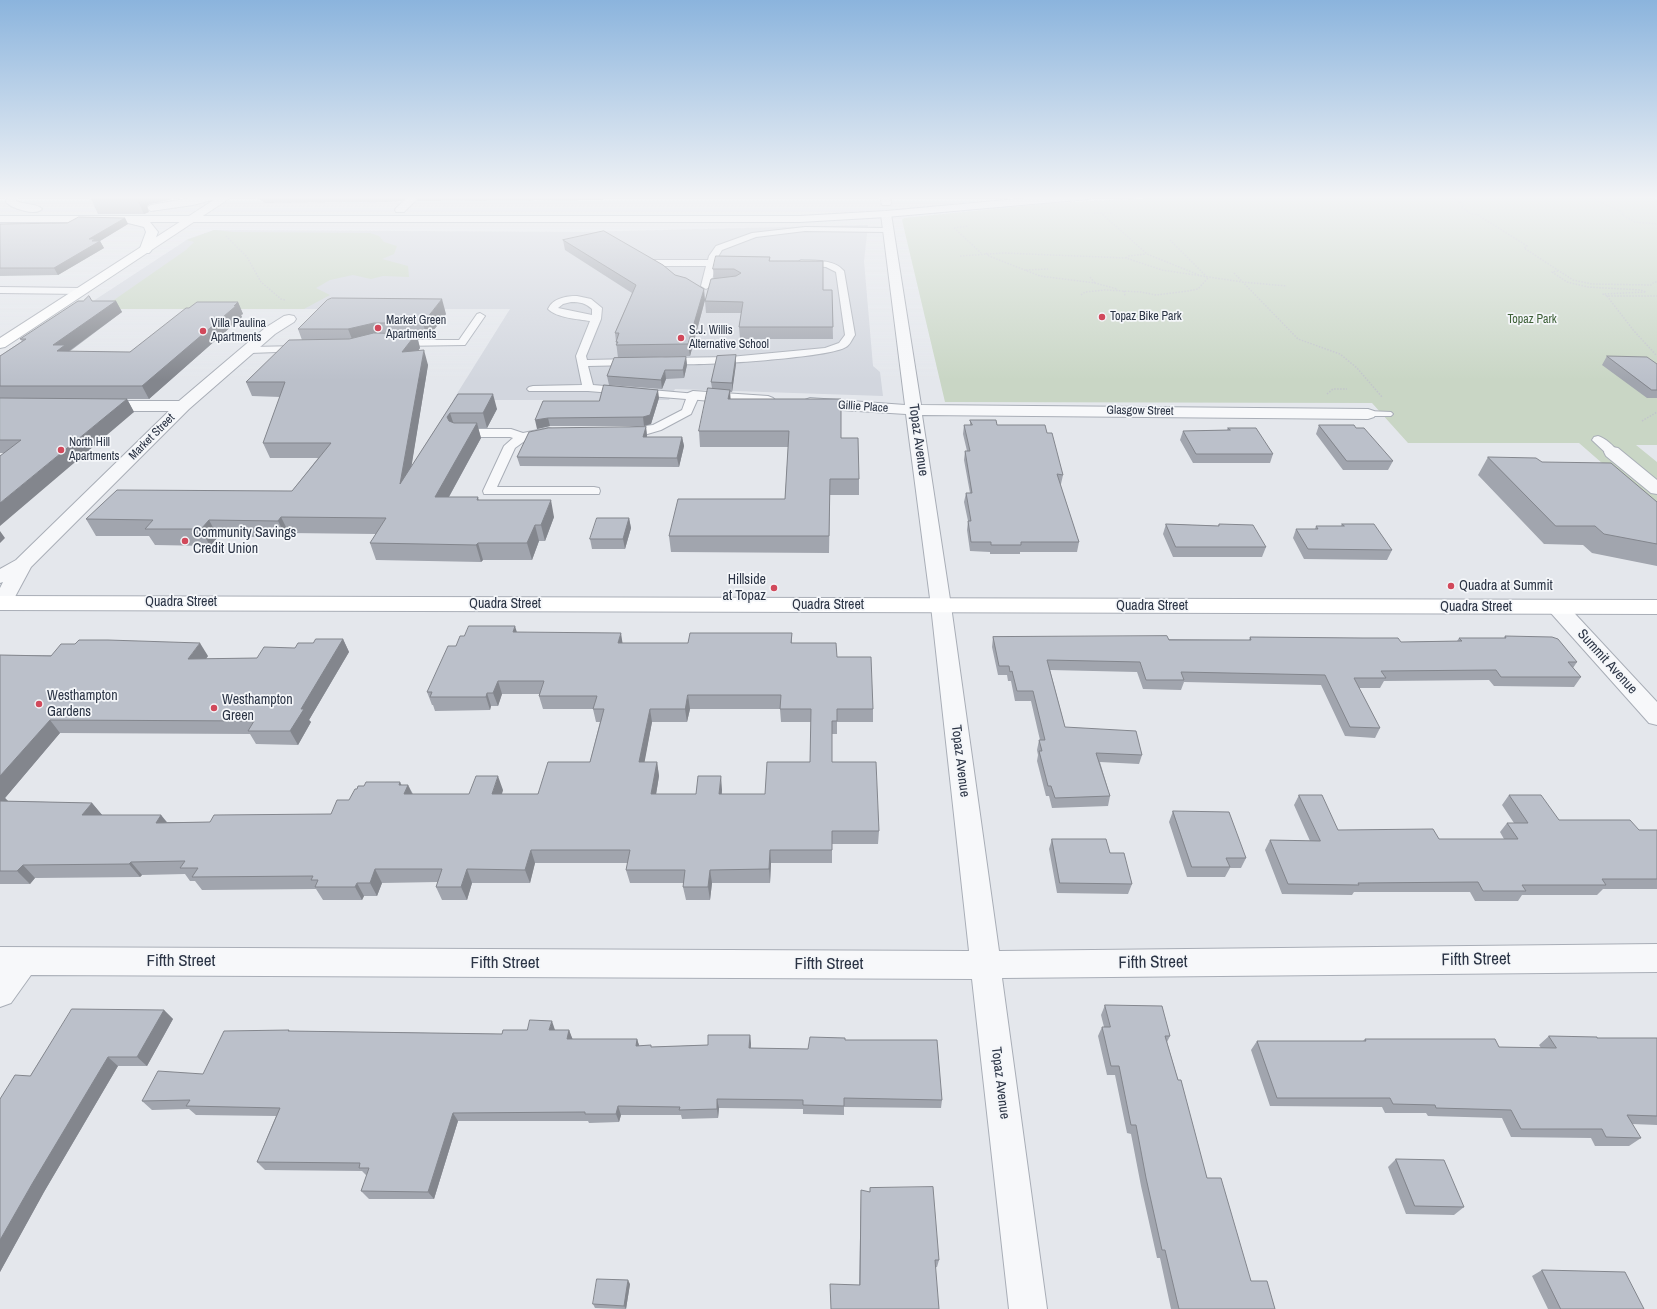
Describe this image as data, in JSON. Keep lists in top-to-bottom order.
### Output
{
  "streets": {
    "main road": ["Quadra Street"],
    "street": [
      "Gillie Place",
      "Glasgow Street",
      "Market Street",
      "Topaz Avenue",
      "Summit Avenue",
      "Fifth Street"
    ]
  },
  "crossings": [
    ["Gillie Place", "Glasgow Street"],
    ["Gillie Place", "Topaz Avenue"],
    ["Glasgow Street", "Topaz Avenue"],
    ["Market Street", "Quadra Street"],
    ["Topaz Avenue", "Quadra Street"],
    ["Topaz Avenue", "Fifth Street"],
    ["Quadra Street", "Summit Avenue"]
  ],
  "parks": ["Topaz Park"],
  "places": [
    "Topaz Bike Park",
    "Market Green Apartments",
    "Villa Paulina Apartments",
    "S.J. Willis Alternative School",
    "North Hill Apartments",
    "Community Savings Credit Union",
    "Quadra at Summit",
    "Hillside at Topaz",
    "Westhampton Gardens",
    "Westhampton Green"
  ]
}
